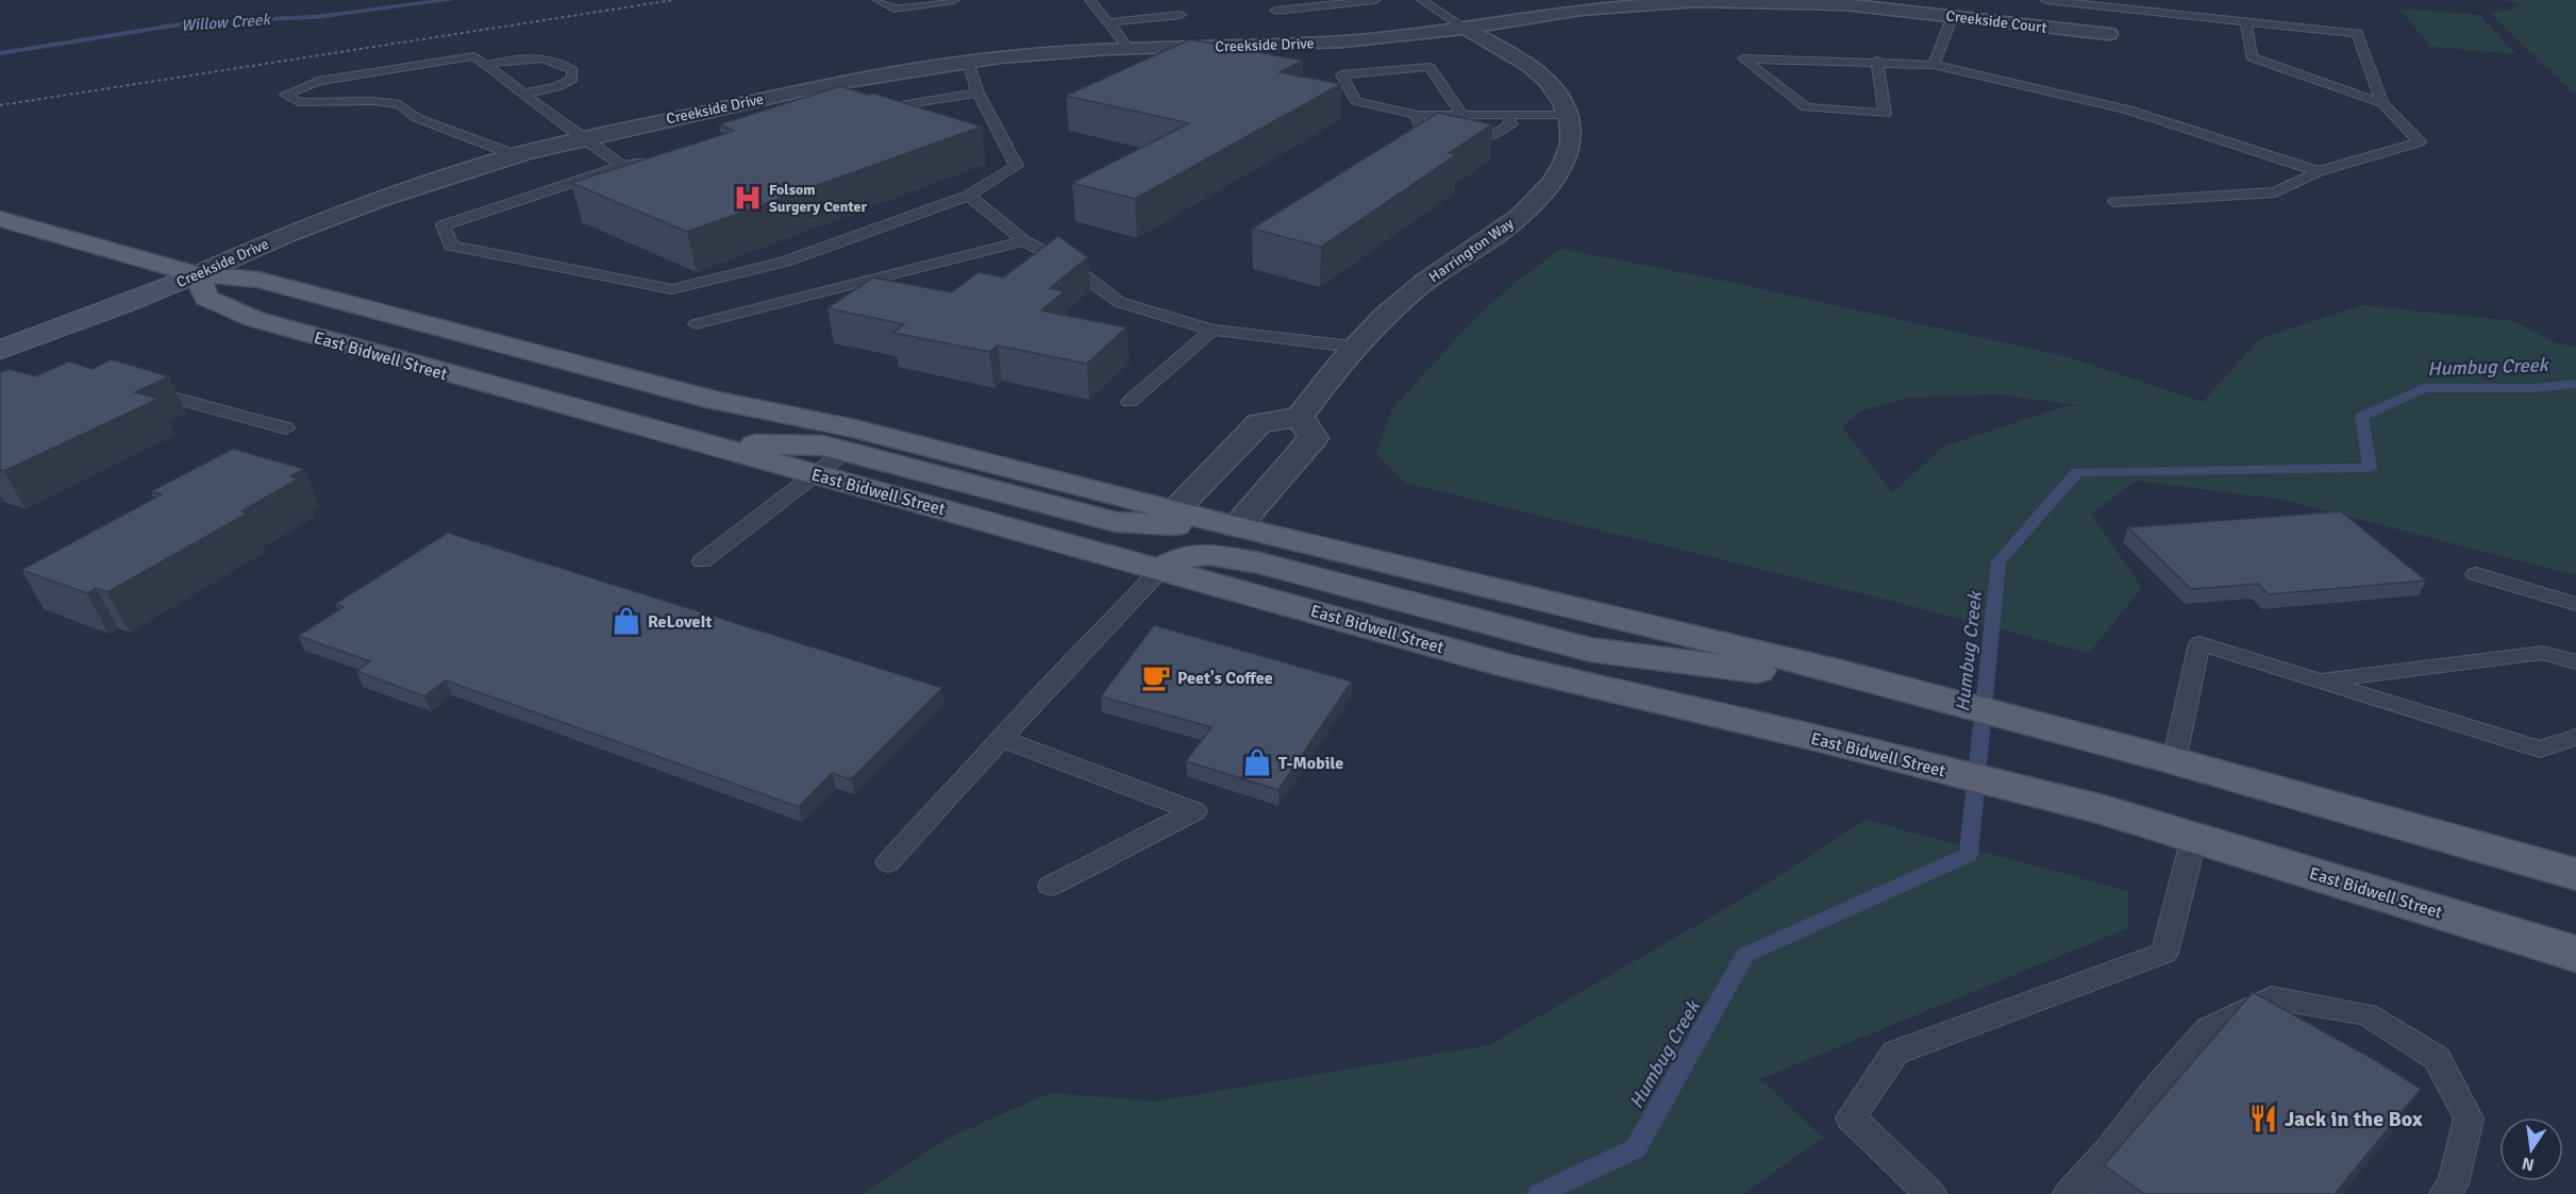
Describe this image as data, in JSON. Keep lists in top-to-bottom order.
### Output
{
  "streets": {
    "main road": ["East Bidwell Street"],
    "street": ["Creekside Court", "Creekside Drive", "Harrington Way"]
  },
  "crossings": [
    ["Creekside Court", "Creekside Drive"],
    ["Creekside Court", "Harrington Way"],
    ["Creekside Drive", "Harrington Way"],
    ["Creekside Drive", "East Bidwell Street"]
  ],
  "water": ["Willow Creek", "Humbug Creek"],
  "places": {
    "hospital": ["Folsom Surgery Center"],
    "shop": ["ReLoveIt", "T-Mobile"],
    "cafe": ["Peet's Coffee"],
    "restaurant": ["Jack in the Box"]
  },
  "north": "bottom"
}
